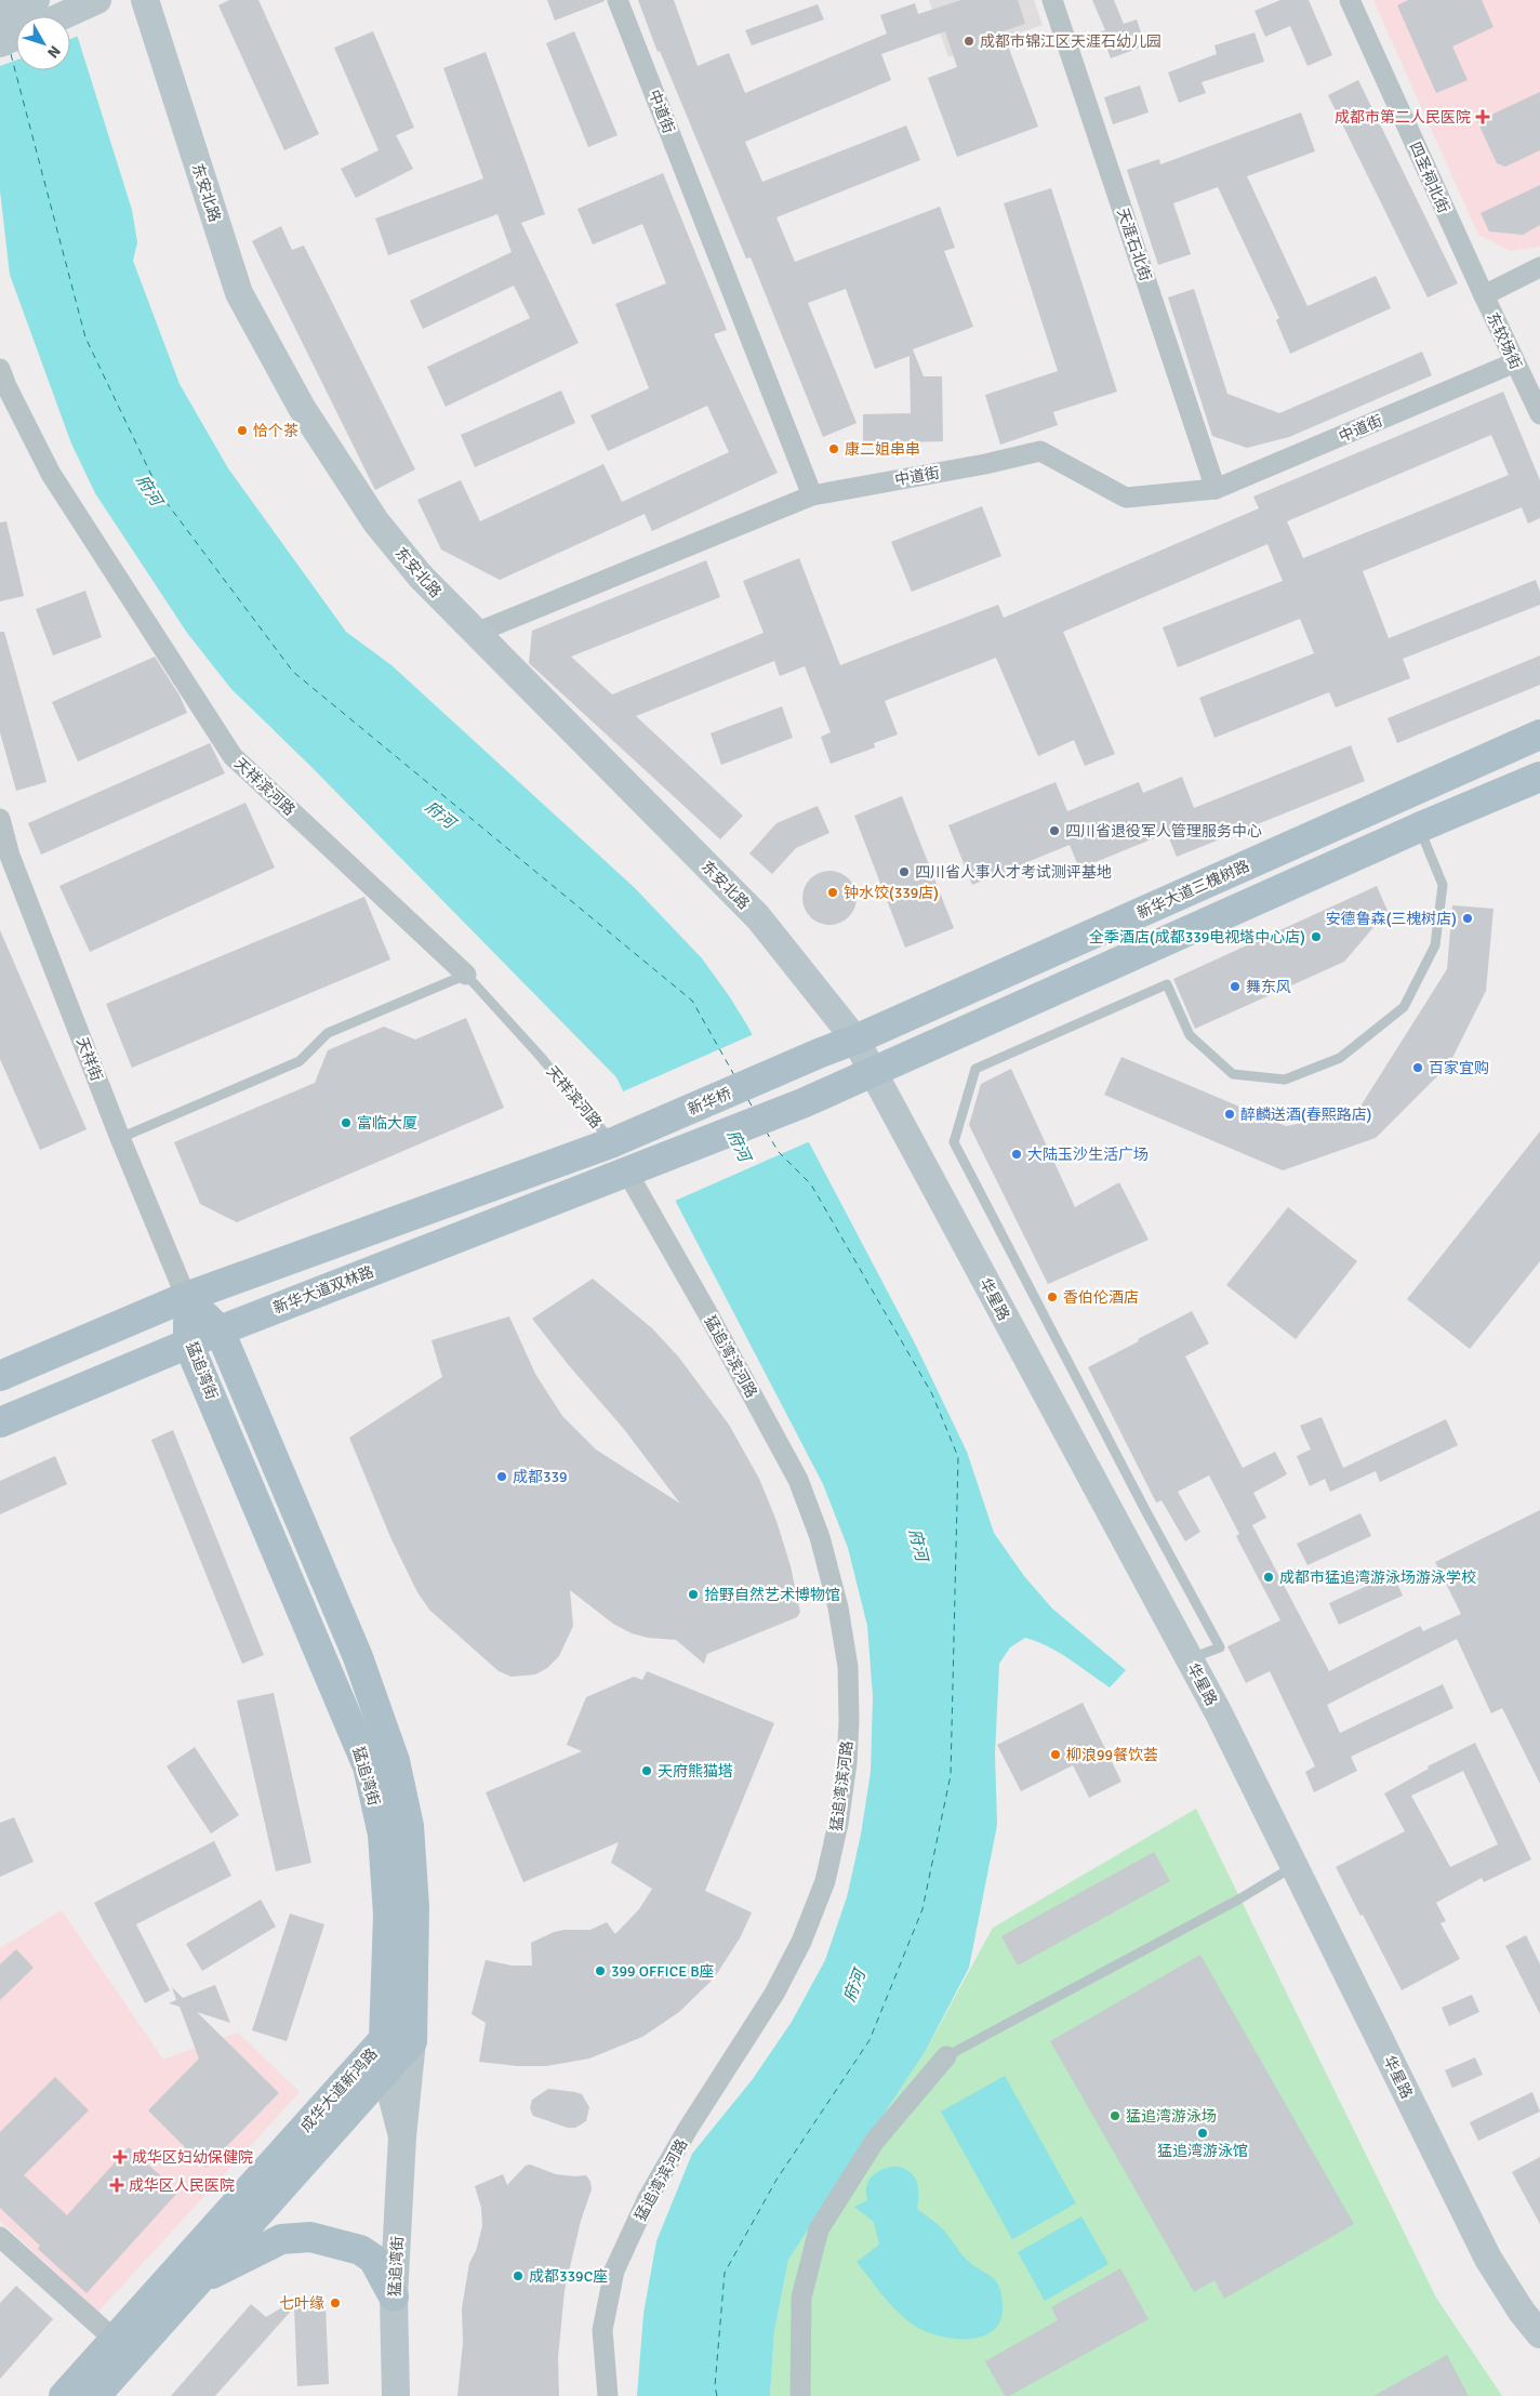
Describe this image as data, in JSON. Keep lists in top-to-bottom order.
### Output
{
  "streets": {
    "main road": [
      "新华大道三槐树路",
      "新华桥",
      "新华大道双林路",
      "猛追湾街",
      "成华大道新鸿路"
    ],
    "street": [
      "中道街",
      "四圣祠北街",
      "东安北路",
      "天涯石北街",
      "东较场街",
      "天祥滨河路",
      "天祥街",
      "华星路",
      "猛追湾滨河路"
    ]
  },
  "crossings": [
    ["中道街", "天涯石北街"],
    ["中道街", "东较场街"],
    ["四圣祠北街", "东较场街"],
    ["东安北路", "新华大道三槐树路"],
    ["东安北路", "华星路"],
    ["天祥滨河路", "新华桥"],
    ["新华大道三槐树路", "新华桥"],
    ["新华大道三槐树路", "华星路"],
    ["天祥街", "猛追湾街"],
    ["新华大道双林路", "猛追湾滨河路"],
    ["新华大道双林路", "猛追湾街"],
    ["猛追湾街", "成华大道新鸿路"]
  ],
  "water": ["府河"],
  "places": {
    "other": [
      "成都市锦江区天涯石幼儿园",
      "恰个茶",
      "康二姐串串",
      "四川省退役军人管理服务中心",
      "四川省人事人才考试测评基地",
      "钟水饺(339店)",
      "安德鲁森(三槐树店)",
      "全季酒店(成都339电视塔中心店)",
      "舞东风",
      "百家宜购",
      "醉麟送酒(春熙路店)",
      "富临大厦",
      "大陆玉沙生活广场",
      "香伯伦酒店",
      "成都339",
      "成都市猛追湾游泳场游泳学校",
      "拾野自然艺术博物馆",
      "柳浪99餐饮荟",
      "天府熊猫塔",
      "399 OFFICE B座",
      "猛追湾游泳场",
      "猛追湾游泳馆",
      "成都339C座",
      "七叶缘"
    ],
    "health": ["成都市第二人民医院", "成华区妇幼保健院", "成华区人民医院"]
  },
  "north": "bottom right"
}
